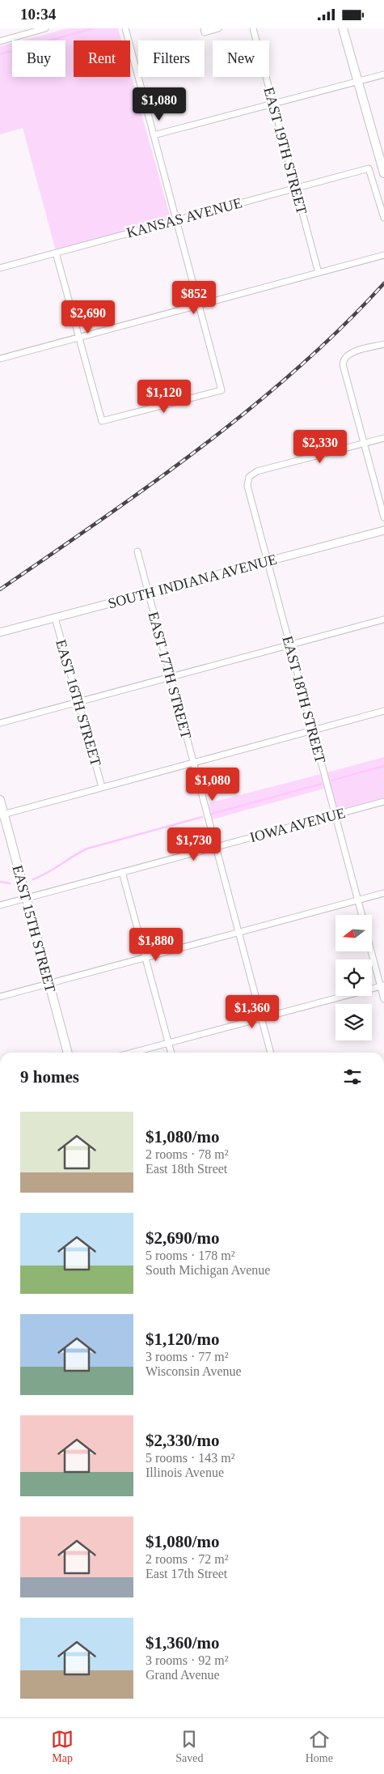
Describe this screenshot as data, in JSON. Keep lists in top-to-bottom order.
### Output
{
  "streets": {
    "main road": ["EAST 15TH STREET"],
    "street": [
      "EAST 19TH STREET",
      "KANSAS AVENUE",
      "SOUTH INDIANA AVENUE",
      "EAST 17TH STREET",
      "EAST 18TH STREET",
      "EAST 16TH STREET",
      "IOWA AVENUE"
    ]
  },
  "crossings": [
    ["EAST 19TH STREET", "KANSAS AVENUE"],
    ["SOUTH INDIANA AVENUE", "EAST 17TH STREET"],
    ["SOUTH INDIANA AVENUE", "EAST 18TH STREET"],
    ["SOUTH INDIANA AVENUE", "EAST 16TH STREET"],
    ["EAST 17TH STREET", "IOWA AVENUE"],
    ["EAST 18TH STREET", "IOWA AVENUE"],
    ["IOWA AVENUE", "EAST 15TH STREET"]
  ],
  "north": "left",
  "page": {
    "status": "10:34",
    "chip": [
      "Buy",
      "Rent",
      "Filters",
      "New"
    ],
    "price": [
      "$1,080",
      "$852",
      "$2,690",
      "$1,120",
      "$2,330",
      "$1,080",
      "$1,730",
      "$1,880",
      "$1,360"
    ],
    "heading": "9 homes",
    "list": [
      {
        "name": "$1,080/mo",
        "note": "2 rooms · 78 m² · East 18th Street"
      },
      {
        "name": "$2,690/mo",
        "note": "5 rooms · 178 m² · South Michigan Avenue"
      },
      {
        "name": "$1,120/mo",
        "note": "3 rooms · 77 m² · Wisconsin Avenue"
      },
      {
        "name": "$2,330/mo",
        "note": "5 rooms · 143 m² · Illinois Avenue"
      },
      {
        "name": "$1,080/mo",
        "note": "2 rooms · 72 m² · East 17th Street"
      },
      {
        "name": "$1,360/mo",
        "note": "3 rooms · 92 m² · Grand Avenue"
      }
    ],
    "tabs": ["Map", "Saved", "Home"]
  }
}
